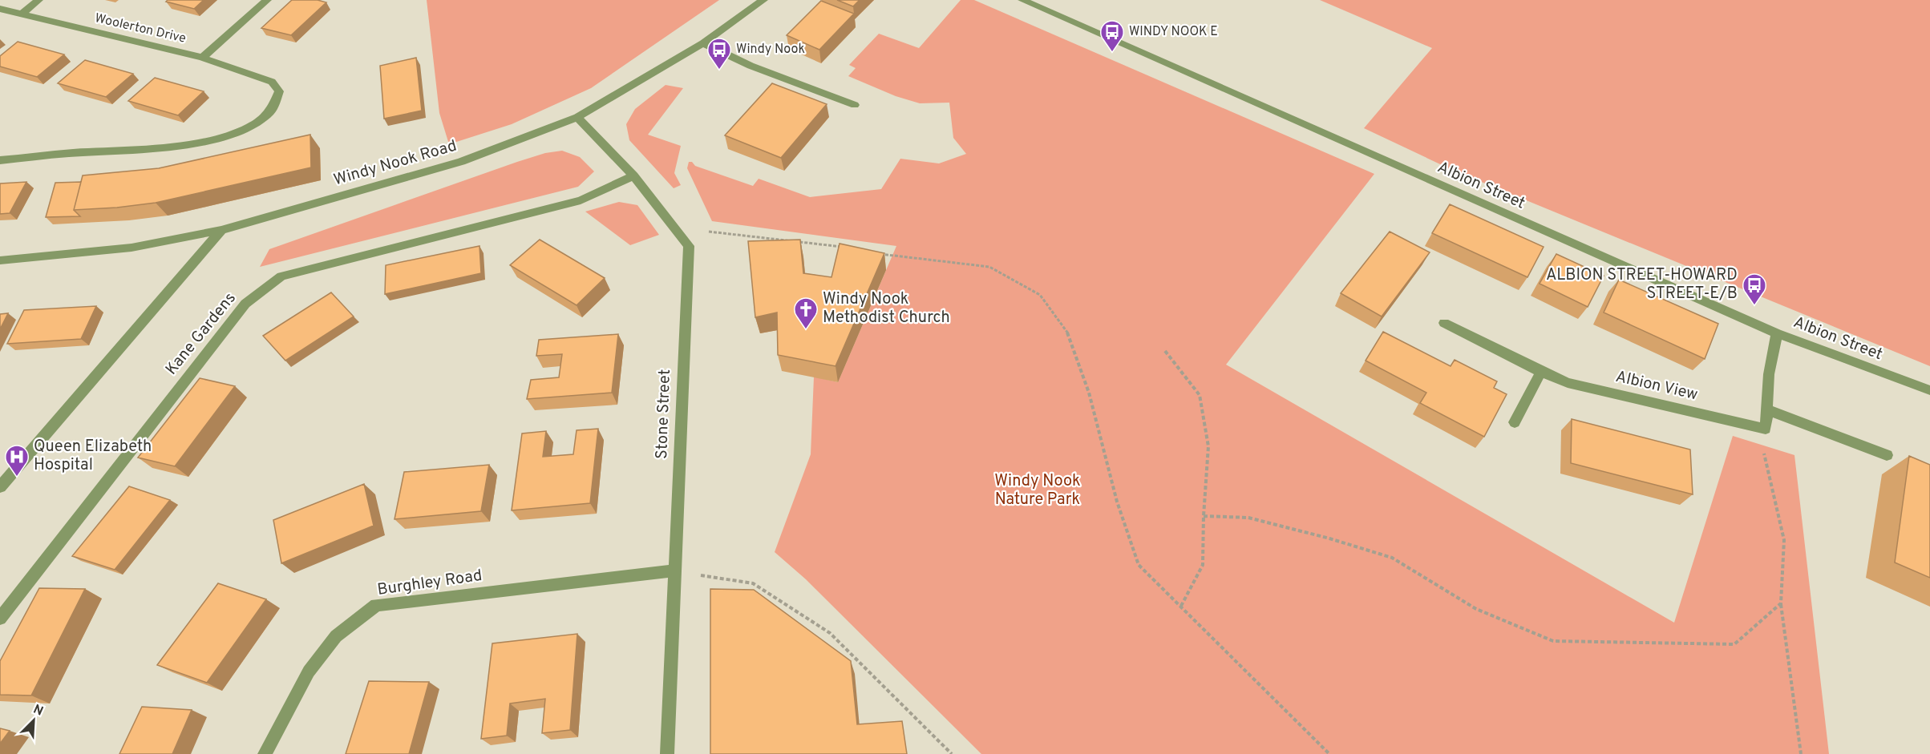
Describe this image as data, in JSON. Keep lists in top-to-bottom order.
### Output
{
  "streets": {
    "street": [
      "Woolerton Drive",
      "Windy Nook Road",
      "Albion Street",
      "Kane Gardens",
      "Albion View",
      "Stone Street",
      "Burghley Road"
    ]
  },
  "crossings": [
    ["Windy Nook Road", "Stone Street"],
    ["Kane Gardens", "Stone Street"],
    ["Stone Street", "Burghley Road"]
  ],
  "parks": ["Windy Nook Nature Park"],
  "places": {
    "bus stop": ["WINDY NOOK E", "Windy Nook", "ALBION STREET-HOWARD STREET-E/B"],
    "church": ["Windy Nook Methodist Church"],
    "hospital": ["Queen Elizabeth Hospital"]
  },
  "north": "top right"
}
